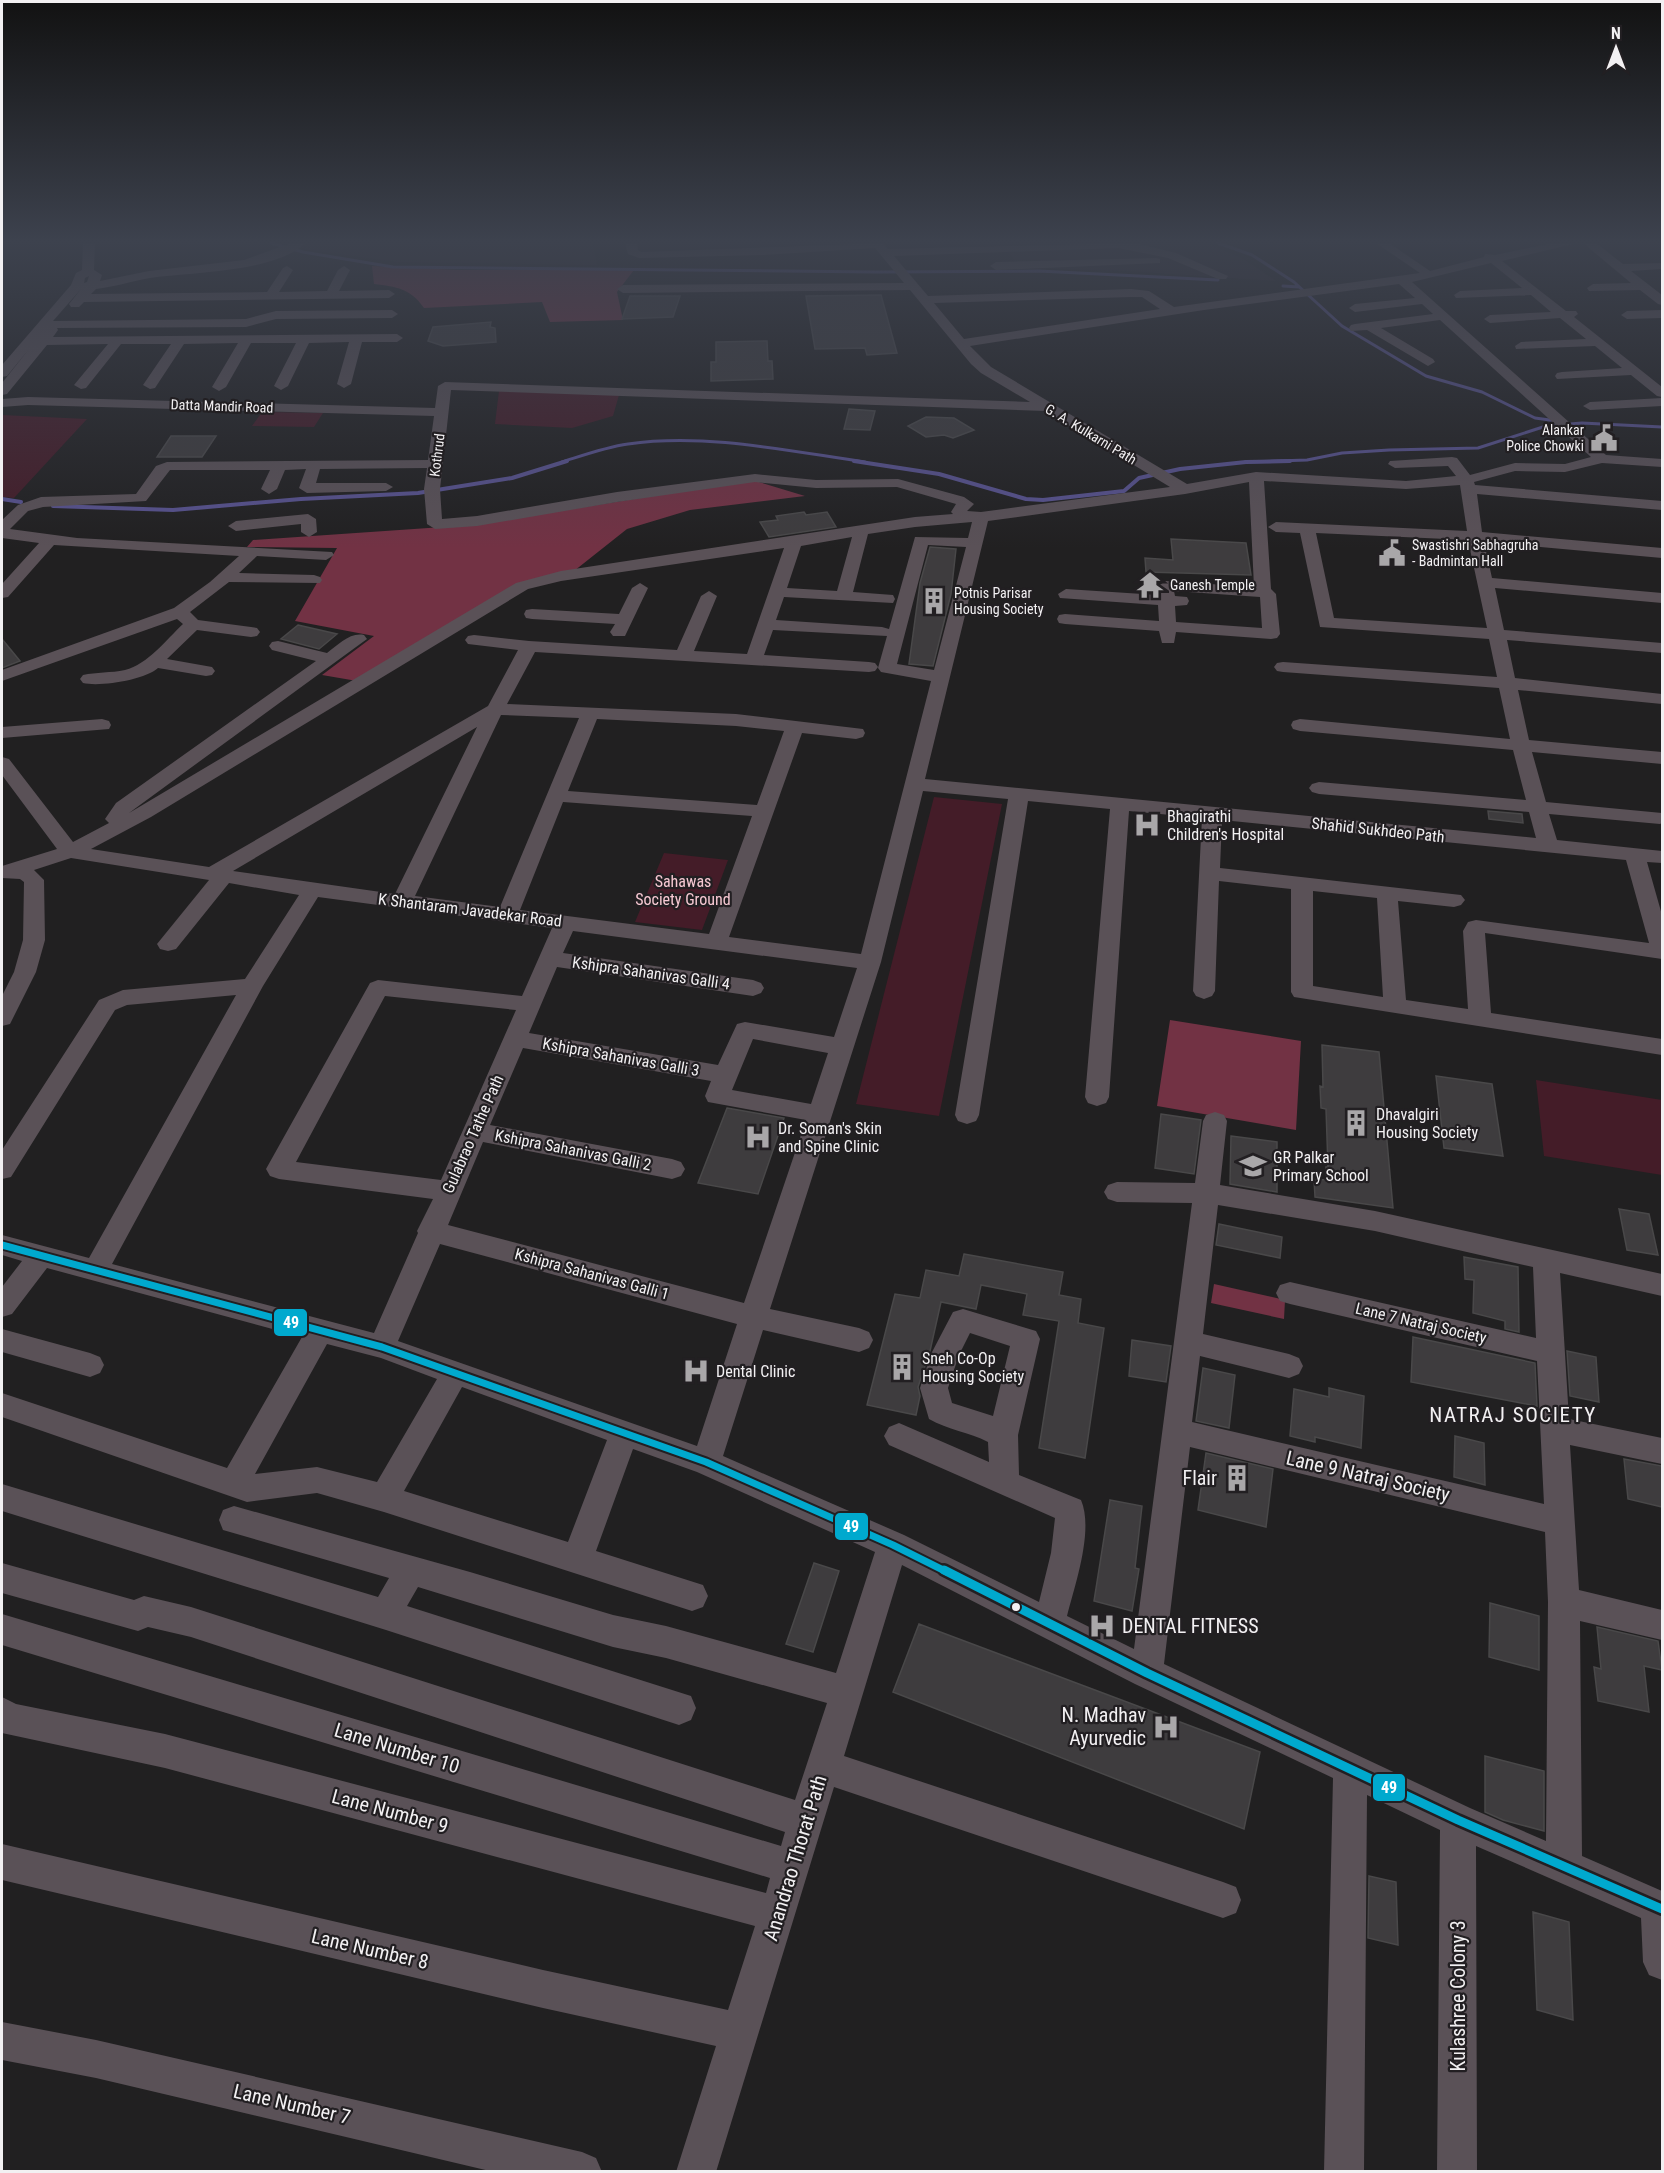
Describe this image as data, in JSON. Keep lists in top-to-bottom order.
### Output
{
  "streets": {
    "street": [
      "Datta Mandir Road",
      "G. A. Kulkarni Path",
      "Kothrud",
      "Shahid Sukhdeo Path",
      "K Shantaram Javadekar Road",
      "Kshipra Sahanivas Galli 4",
      "Kshipra Sahanivas Galli 3",
      "Gulabrao Tathe Path",
      "Kshipra Sahanivas Galli 2",
      "Kshipra Sahanivas Galli 1",
      "Lane 7 Natraj Society",
      "Lane 9 Natraj Society",
      "Lane Number 10",
      "Lane Number 9",
      "Anandrao Thorat Path",
      "Lane Number 8",
      "Kulashree Colony 3",
      "Lane Number 7"
    ]
  },
  "crossings": [
    ["Datta Mandir Road", "Kothrud"],
    ["G. A. Kulkarni Path", "Kothrud"],
    ["K Shantaram Javadekar Road", "Gulabrao Tathe Path"],
    ["Kshipra Sahanivas Galli 4", "Gulabrao Tathe Path"],
    ["Kshipra Sahanivas Galli 3", "Gulabrao Tathe Path"],
    ["Gulabrao Tathe Path", "Kshipra Sahanivas Galli 2"],
    ["Gulabrao Tathe Path", "Kshipra Sahanivas Galli 1"],
    ["Lane Number 10", "Anandrao Thorat Path"],
    ["Lane Number 9", "Anandrao Thorat Path"],
    ["Anandrao Thorat Path", "Lane Number 8"]
  ],
  "districts": ["NATRAJ SOCIETY"],
  "parks": ["Sahawas Society Ground"],
  "places": {
    "public building": ["Alankar Police Chowki", "Swastishri Sabhagruha - Badmintan Hall"],
    "temple": ["Ganesh Temple"],
    "building": [
      "Potnis Parisar Housing Society",
      "Dhavalgiri Housing Society",
      "Sneh Co-Op Housing Society",
      "Flair"
    ],
    "hospital": [
      "Bhagirathi Children's Hospital",
      "Dr. Soman's Skin and Spine Clinic",
      "Dental Clinic",
      "DENTAL FITNESS",
      "N. Madhav Ayurvedic"
    ],
    "school or university": ["GR Palkar Primary School"]
  },
  "lines": ["transit line 49"],
  "north": "top"
}
